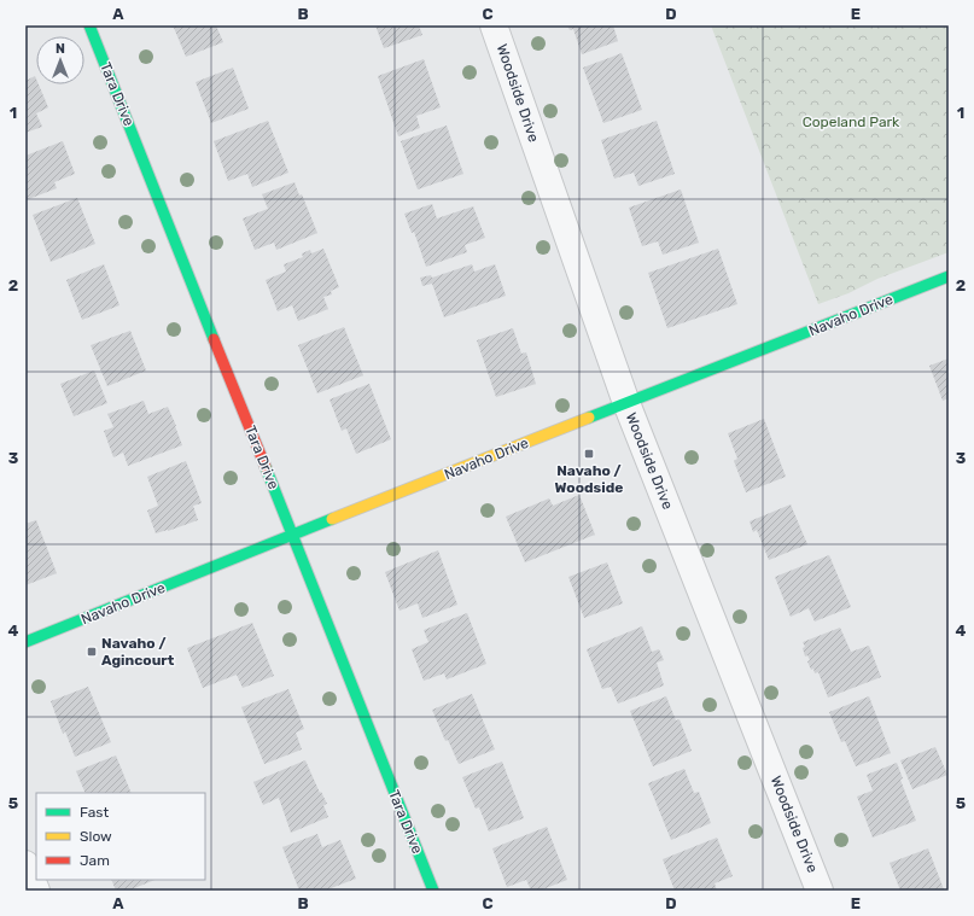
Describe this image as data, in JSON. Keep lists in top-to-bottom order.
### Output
{
  "streets": {
    "street": ["Woodside Drive", "Tara Drive", "Navaho Drive"]
  },
  "crossings": [
    ["Woodside Drive", "Navaho Drive"],
    ["Tara Drive", "Navaho Drive"]
  ],
  "parks": ["Copeland Park"],
  "places": {
    "transit": ["Navaho / Woodside", "Navaho / Agincourt"]
  },
  "legend": ["Fast", "Slow", "Jam"],
  "north": "top",
  "grid": {
    "columns": [
      "A",
      "B",
      "C",
      "D",
      "E"
    ],
    "rows": [
      "1",
      "2",
      "3",
      "4",
      "5"
    ]
  }
}
